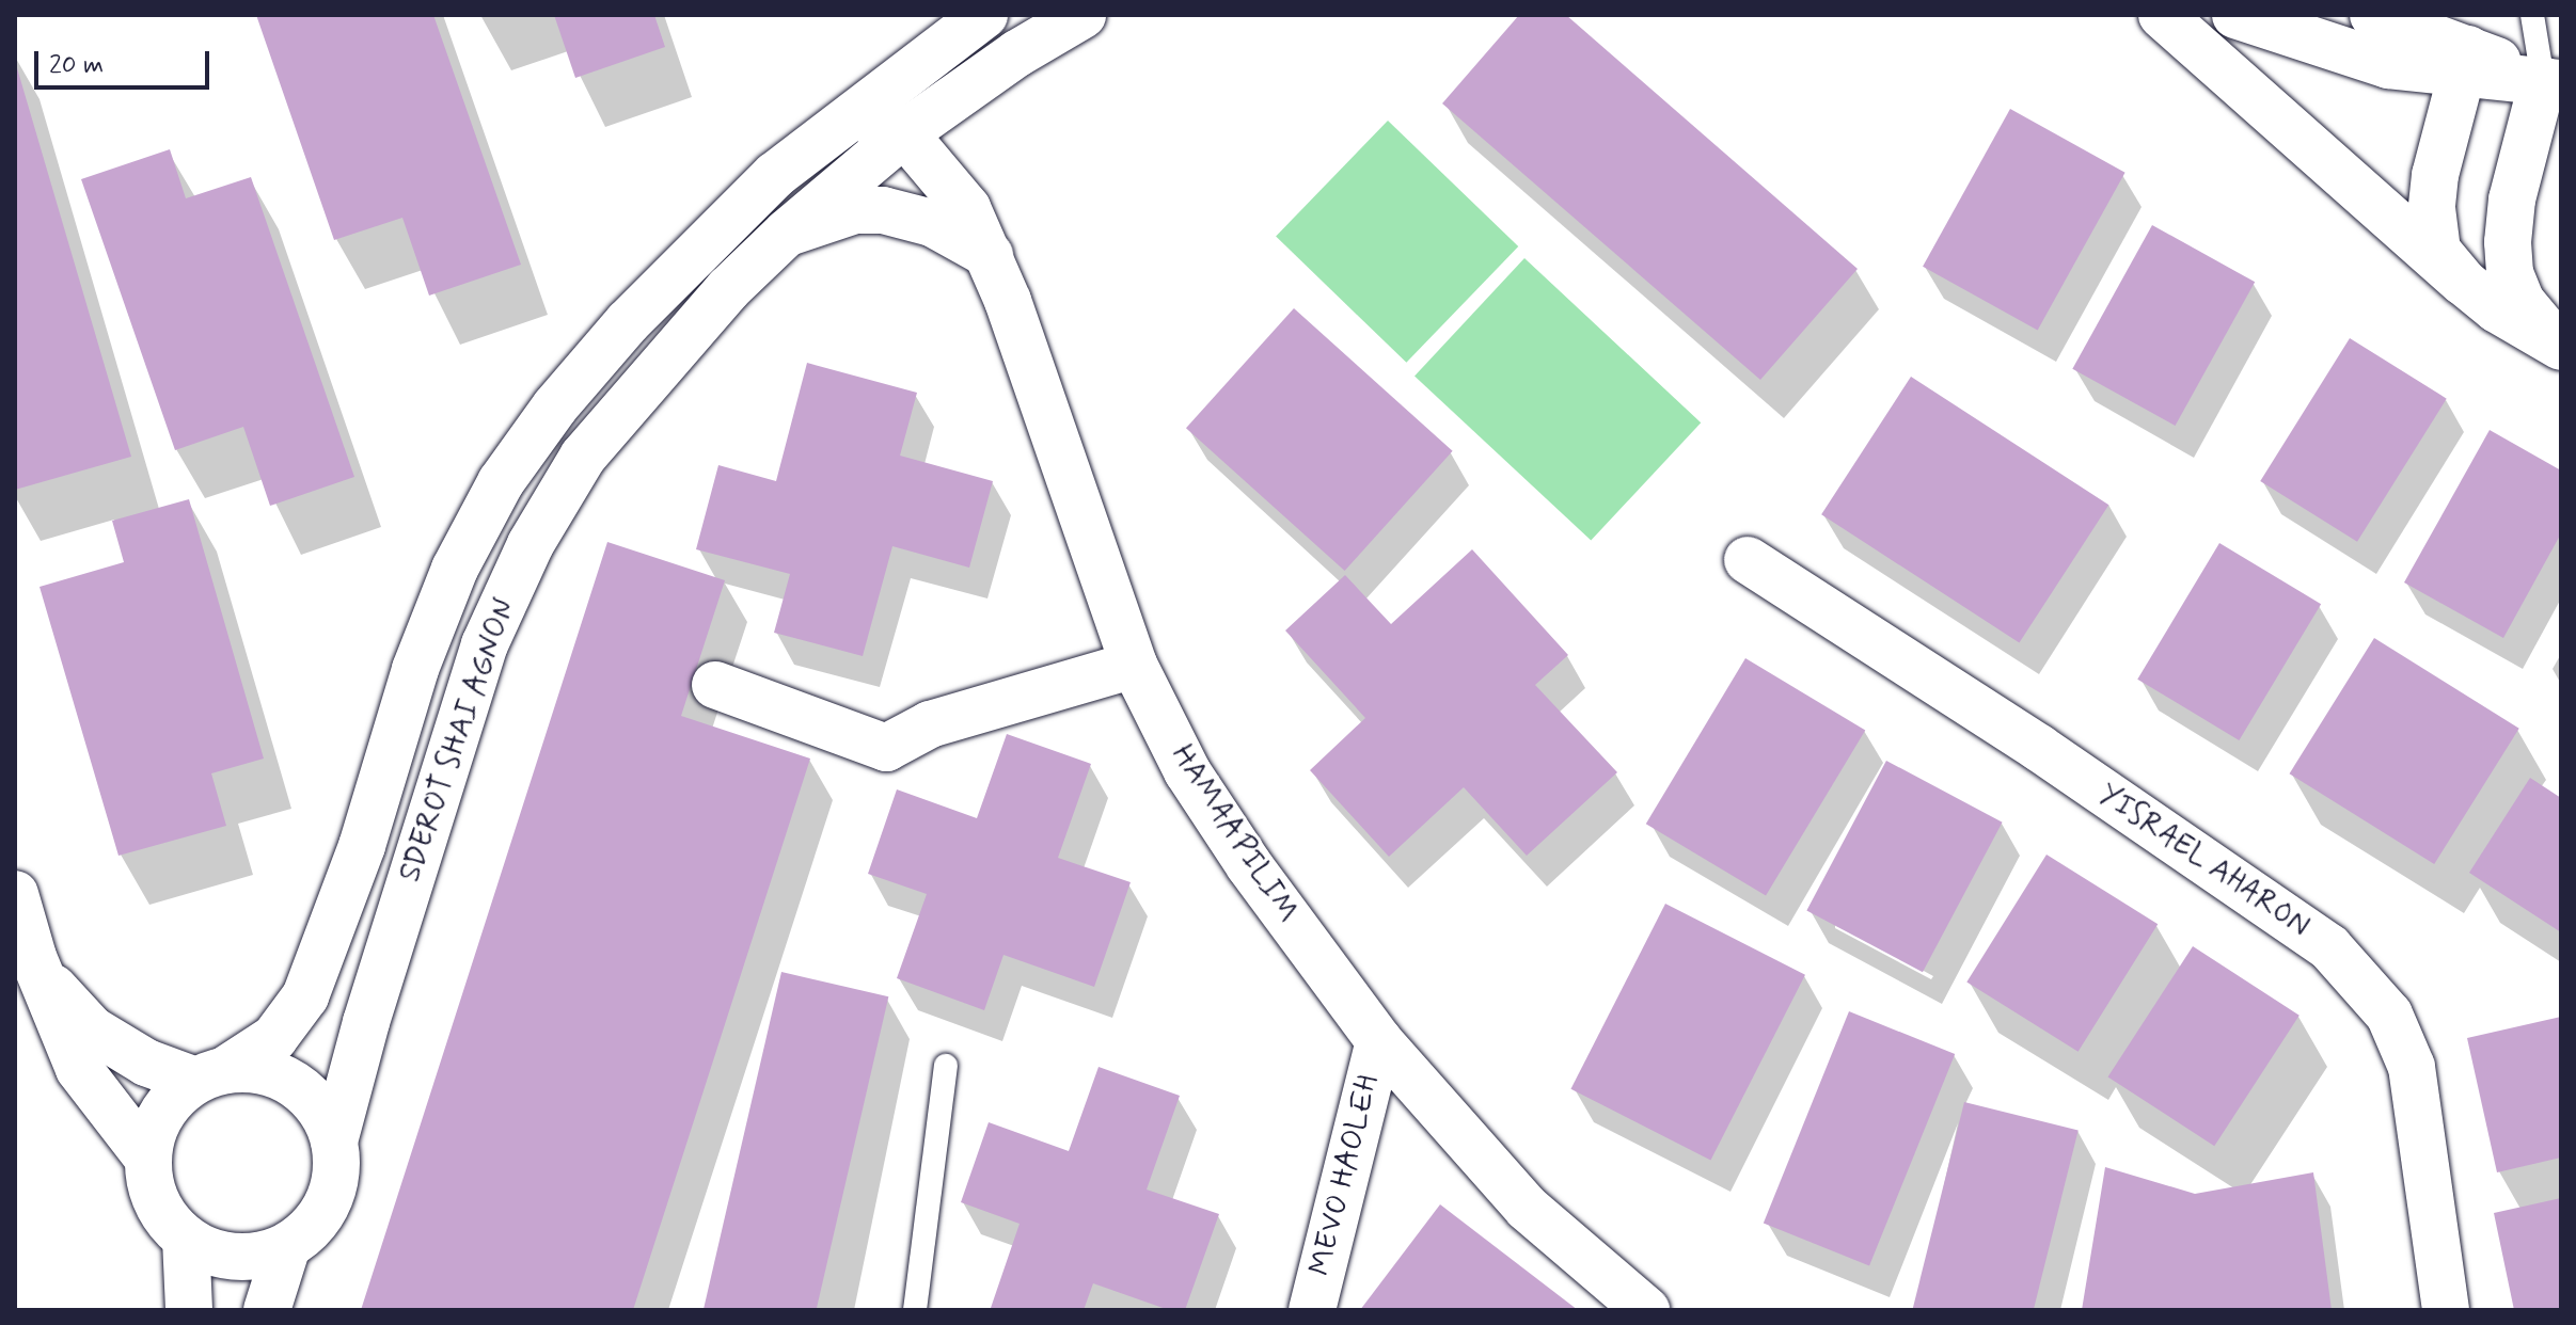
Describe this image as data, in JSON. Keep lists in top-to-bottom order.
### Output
{
  "streets": {
    "street": [
      "SDEROT SHAI AGNON",
      "HAMAAPILIM",
      "YISRAEL AHARON",
      "MEVO HAOLEH"
    ]
  },
  "crossings": [
    ["SDEROT SHAI AGNON", "HAMAAPILIM"],
    ["HAMAAPILIM", "MEVO HAOLEH"]
  ],
  "scale_bar": "20 m"
}
